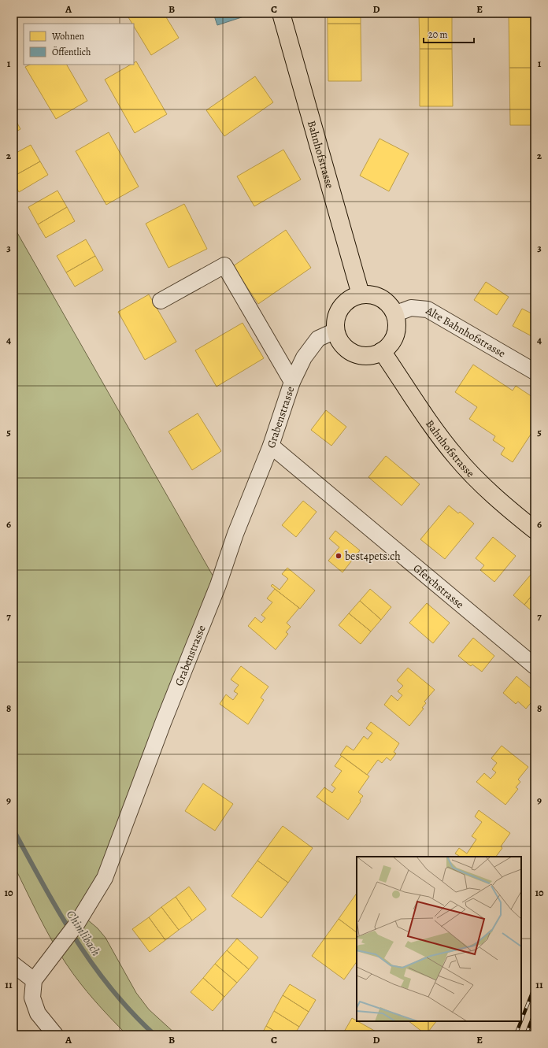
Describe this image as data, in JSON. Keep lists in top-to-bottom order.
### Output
{
  "streets": {
    "main road": ["Bahnhofstrasse"],
    "street": ["Alte Bahnhofstrasse", "Grabenstrasse", "Gferchstrasse"]
  },
  "crossings": [
    ["Bahnhofstrasse", "Alte Bahnhofstrasse"],
    ["Bahnhofstrasse", "Grabenstrasse"],
    ["Alte Bahnhofstrasse", "Grabenstrasse"],
    ["Grabenstrasse", "Gferchstrasse"]
  ],
  "water": ["Chimlibach"],
  "places": ["best4pets.ch"],
  "legend": ["Wohnen", "Öffentlich"],
  "scale_bar": "20 m",
  "grid": {
    "columns": [
      "A",
      "B",
      "C",
      "D",
      "E"
    ],
    "rows": [
      "1",
      "2",
      "3",
      "4",
      "5",
      "6",
      "7",
      "8",
      "9",
      "10",
      "11"
    ]
  }
}
